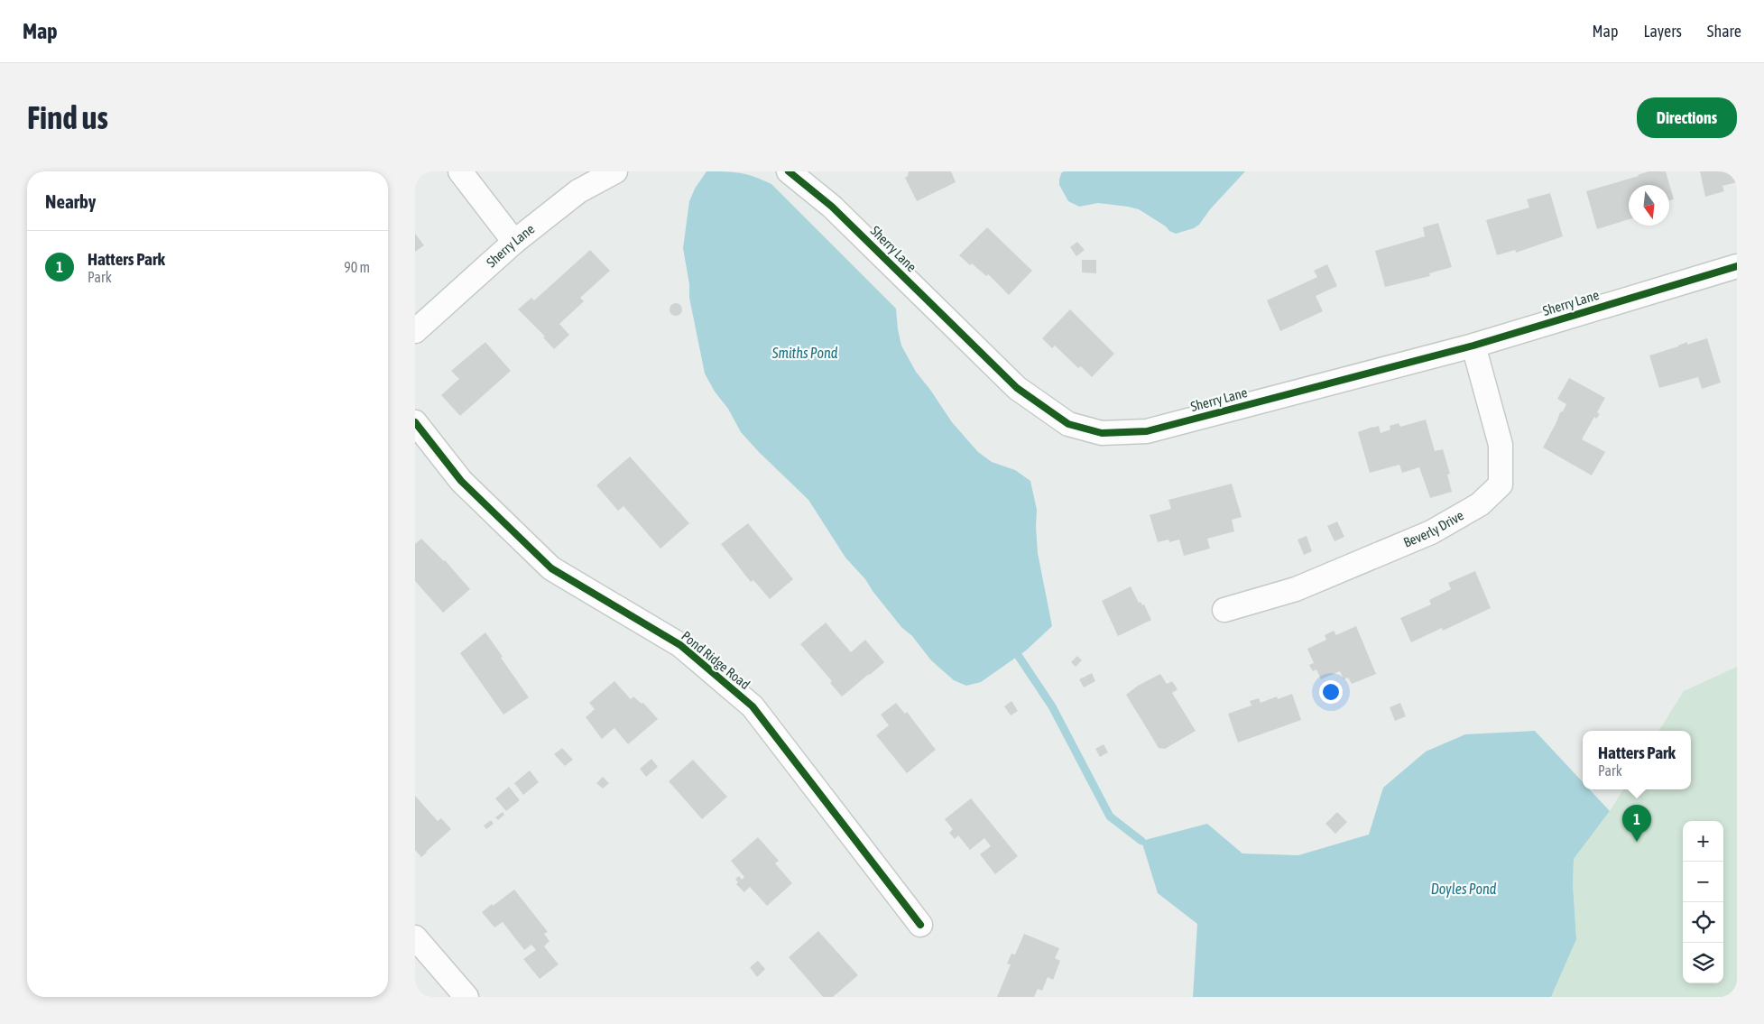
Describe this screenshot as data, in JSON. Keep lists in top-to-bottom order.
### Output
{
  "streets": {
    "street": ["Sherry Lane", "Beverly Drive", "Pond Ridge Road"]
  },
  "crossings": [
    ["Sherry Lane", "Beverly Drive"]
  ],
  "water": ["Smiths Pond", "Doyles Pond"],
  "north": "bottom",
  "page": {
    "header": "Map",
    "nav": ["Map", "Layers", "Share"],
    "buttons": "Directions",
    "title": "Find us",
    "heading": "Nearby",
    "list": [
      {
        "mark": "1",
        "name": "Hatters Park",
        "note": "Park",
        "value": "90 m"
      }
    ],
    "popup": ["Hatters Park", "Park"],
    "pins": "1",
    "map_buttons": ["+", "−"]
  }
}
